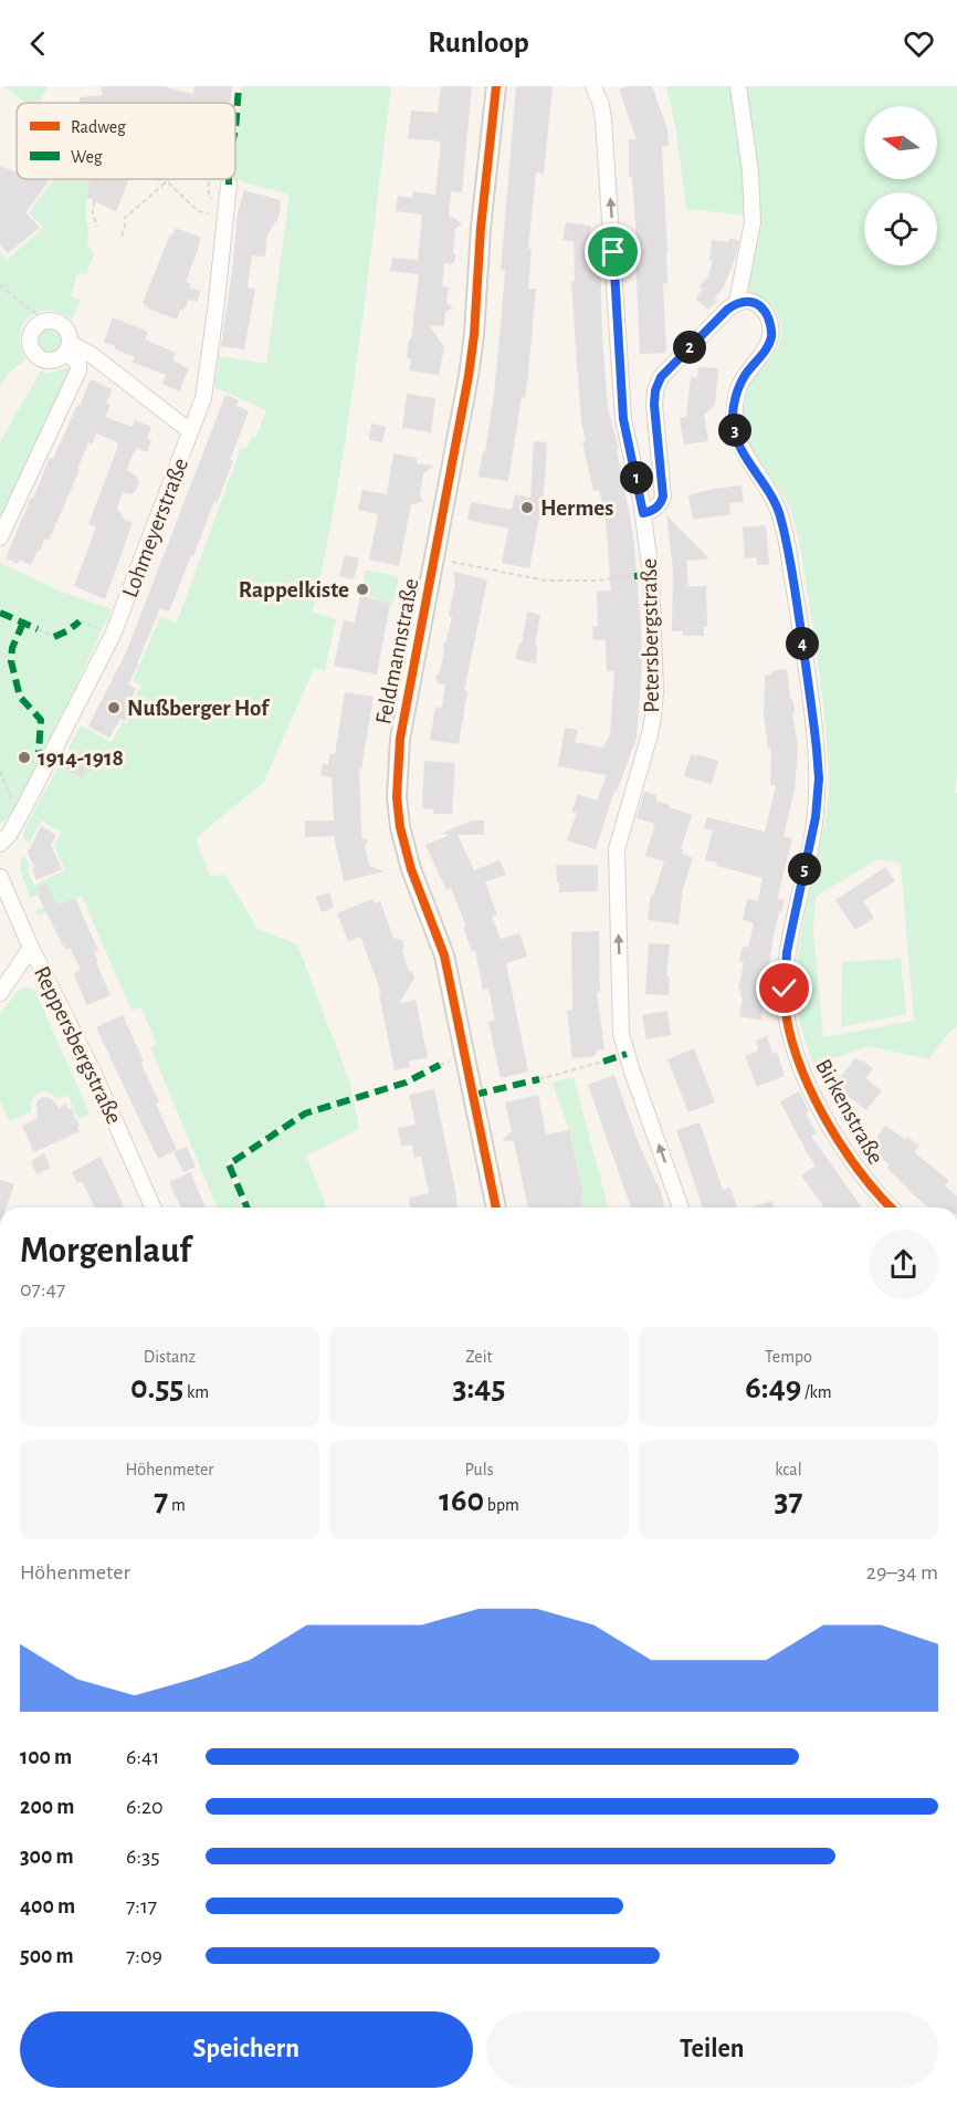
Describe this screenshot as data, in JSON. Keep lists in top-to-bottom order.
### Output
{
  "streets": {
    "street": [
      "Lohmeyerstraße",
      "Petersbergstraße",
      "Feldmannstraße",
      "Reppersbergstraße",
      "Birkenstraße"
    ]
  },
  "one_way": ["Petersbergstraße"],
  "places": [
    "Hermes",
    "Rappelkiste",
    "Nußberger Hof",
    "1914-1918"
  ],
  "legend": ["Radweg", "Weg"],
  "north": "left",
  "page": {
    "header": "Runloop",
    "pins": [
      "2",
      "3",
      "1",
      "4",
      "5"
    ],
    "heading": ["Morgenlauf", "07:47"],
    "stats": [
      ["Distanz", "0.55 km"],
      ["Zeit", "3:45"],
      ["Tempo", "6:49 /km"],
      ["Höhenmeter", "7 m"],
      ["Puls", "160 bpm"],
      ["kcal", "37"]
    ],
    "chart": ["Höhenmeter", "29–34 m"],
    "list": [
      {
        "name": "100 m",
        "note": "6:41"
      },
      {
        "name": "200 m",
        "note": "6:20"
      },
      {
        "name": "300 m",
        "note": "6:35"
      },
      {
        "name": "400 m",
        "note": "7:17"
      },
      {
        "name": "500 m",
        "note": "7:09"
      }
    ],
    "buttons": ["Speichern", "Teilen"]
  }
}
